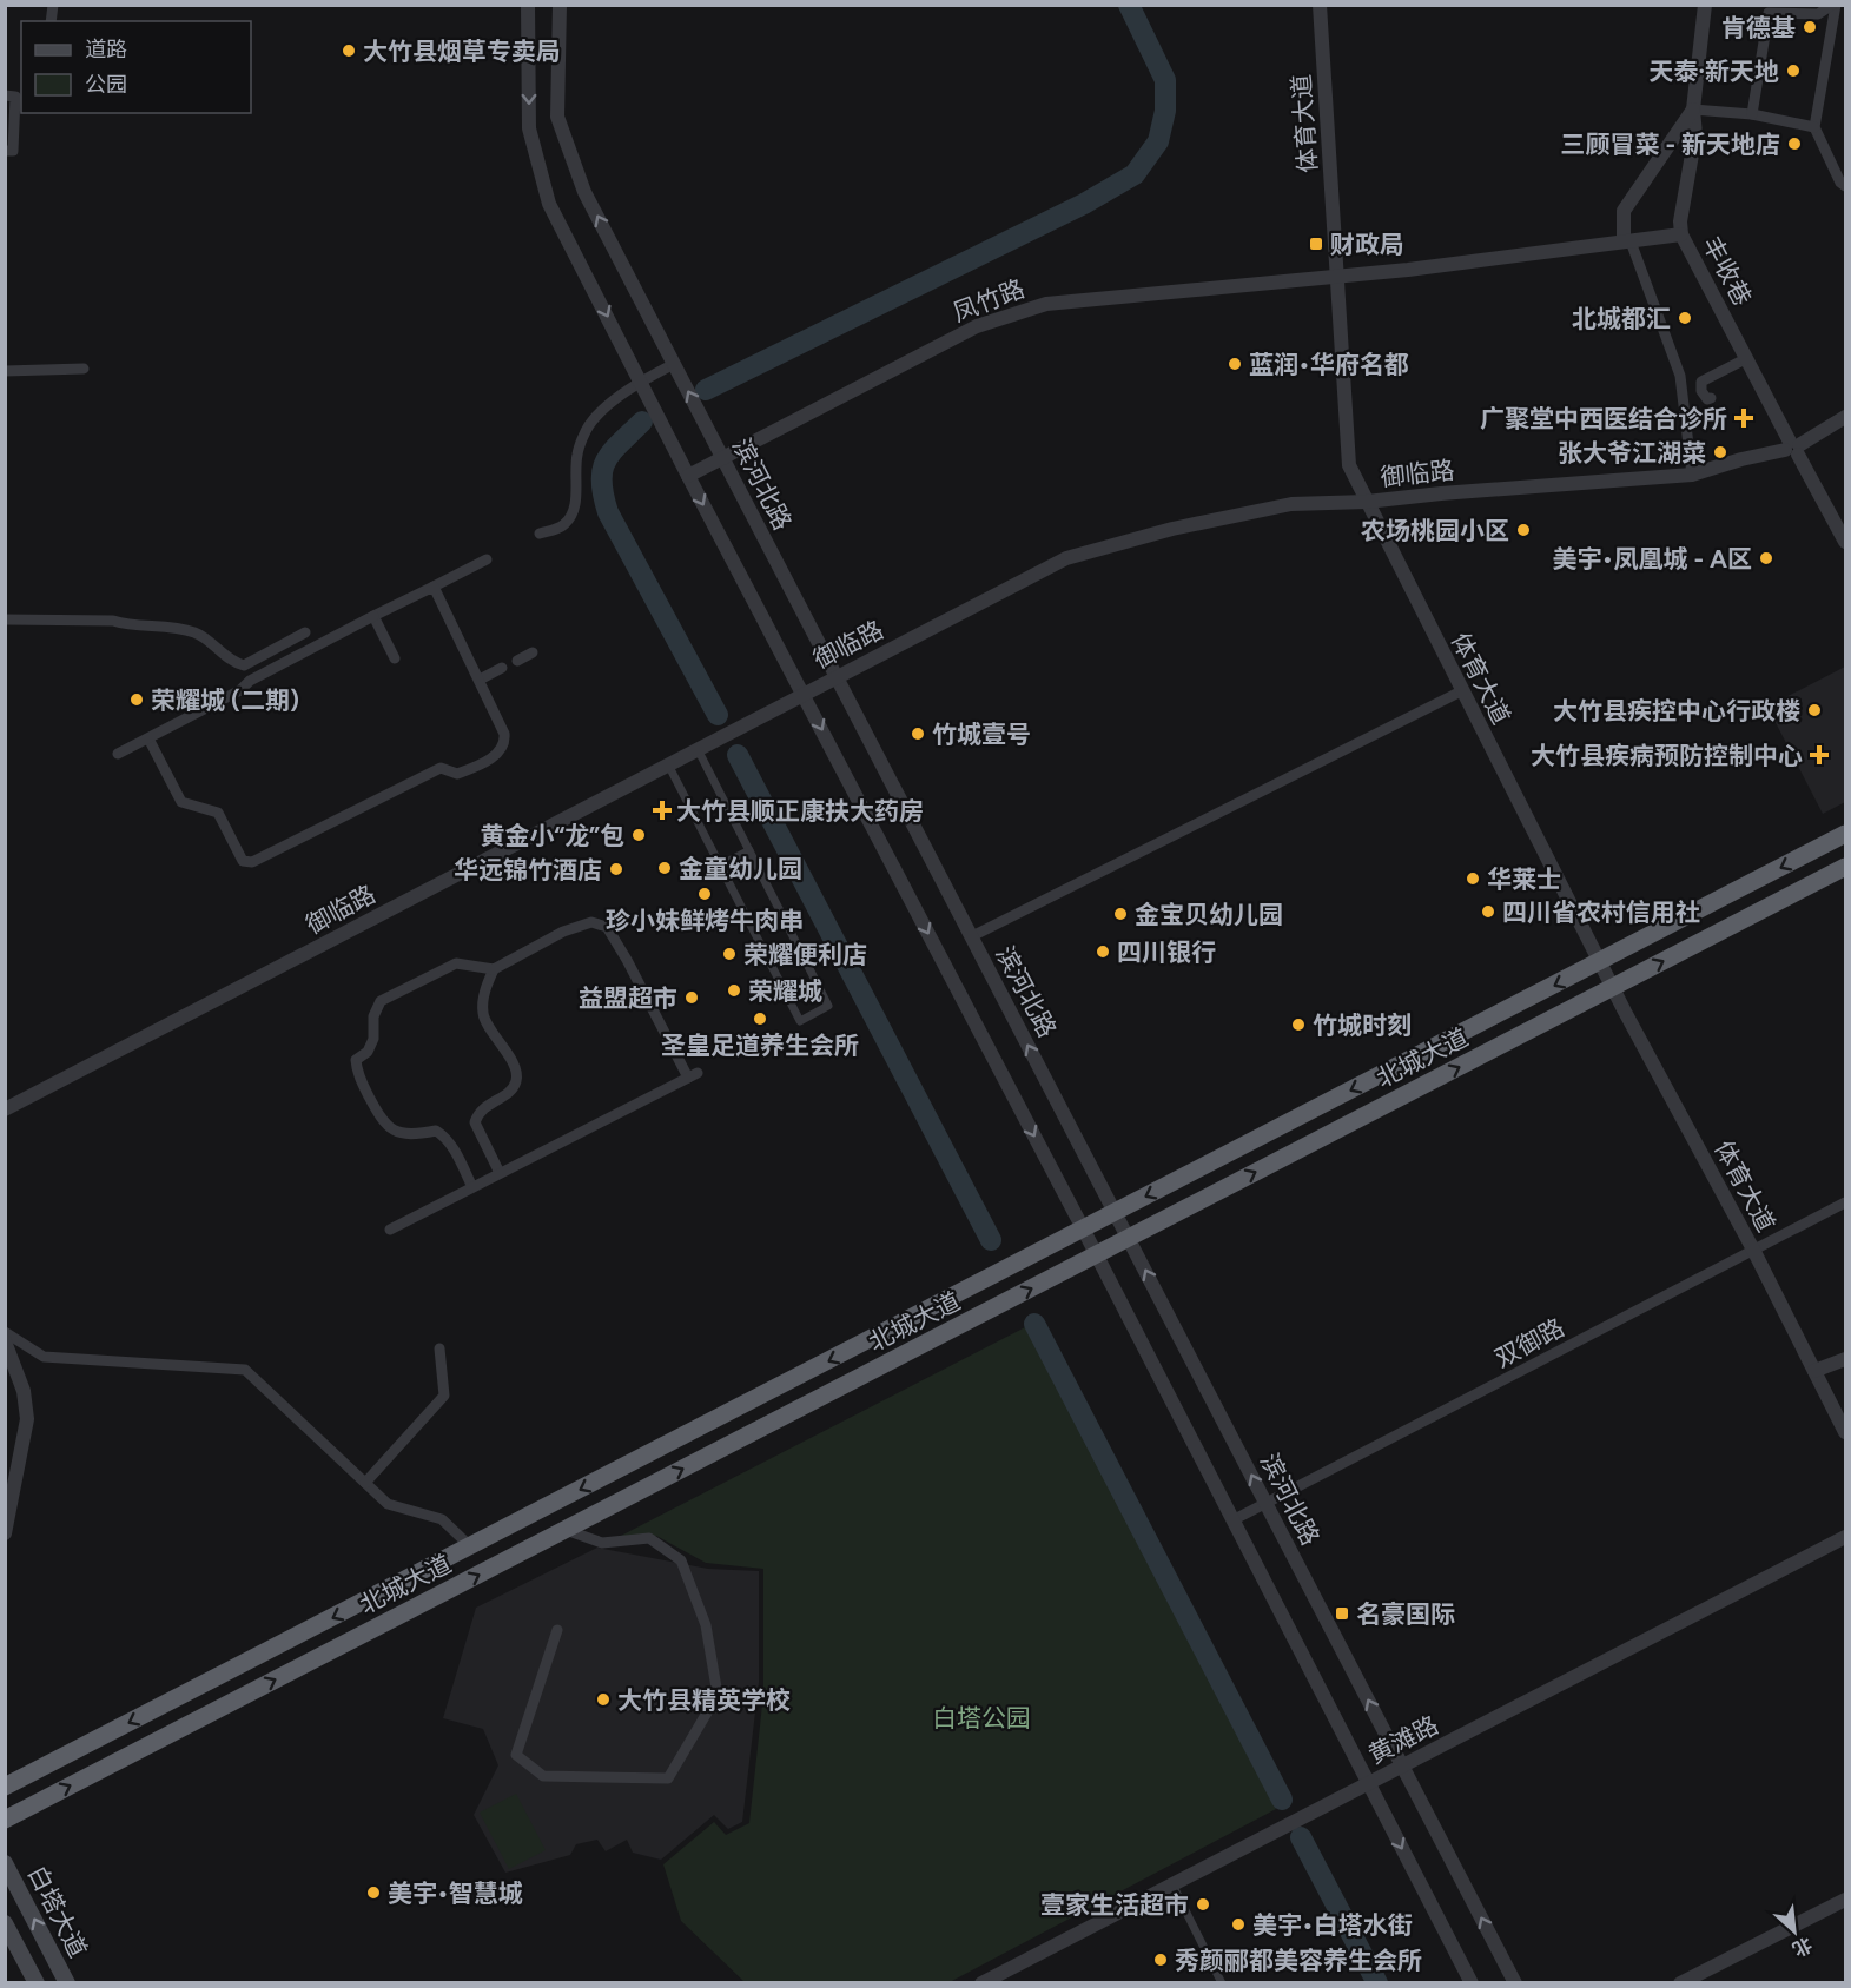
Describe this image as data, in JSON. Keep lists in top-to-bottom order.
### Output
{
  "streets": {
    "highway": ["北城大道"],
    "main road": ["白塔大道"],
    "street": [
      "体育大道",
      "丰收巷",
      "凤竹路",
      "御临路",
      "滨河北路",
      "双御路",
      "黄滩路"
    ]
  },
  "crossings": [
    ["体育大道", "凤竹路"],
    ["体育大道", "御临路"],
    ["体育大道", "北城大道"],
    ["体育大道", "双御路"],
    ["丰收巷", "凤竹路"],
    ["丰收巷", "御临路"],
    ["凤竹路", "滨河北路"],
    ["御临路", "滨河北路"],
    ["滨河北路", "北城大道"],
    ["滨河北路", "双御路"],
    ["滨河北路", "黄滩路"]
  ],
  "parks": ["白塔公园"],
  "places": {
    "other": [
      "肯德基",
      "大竹县烟草专卖局",
      "天泰·新天地",
      "三顾冒菜 - 新天地店",
      "北城都汇",
      "蓝润•华府名都",
      "张大爷江湖菜",
      "农场桃园小区",
      "美宇•凤凰城 - A区",
      "荣耀城 (二期)",
      "大竹县疾控中心行政楼",
      "竹城壹号",
      "黄金小“龙”包",
      "金童幼儿园",
      "华远锦竹酒店",
      "华莱士",
      "珍小妹鲜烤牛肉串",
      "四川省农村信用社",
      "金宝贝幼儿园",
      "四川银行",
      "荣耀便利店",
      "荣耀城",
      "益盟超市",
      "圣皇足道养生会所",
      "竹城时刻",
      "大竹县精英学校",
      "美宇•智慧城",
      "壹家生活超市",
      "美宇•白塔水街",
      "秀颜郦都美容养生会所"
    ],
    "transit": ["财政局", "名豪国际"],
    "health": ["广聚堂中西医结合诊所", "大竹县疾病预防控制中心", "大竹县顺正康扶大药房"]
  },
  "legend": ["道路", "公园"],
  "north": "bottom right"
}
